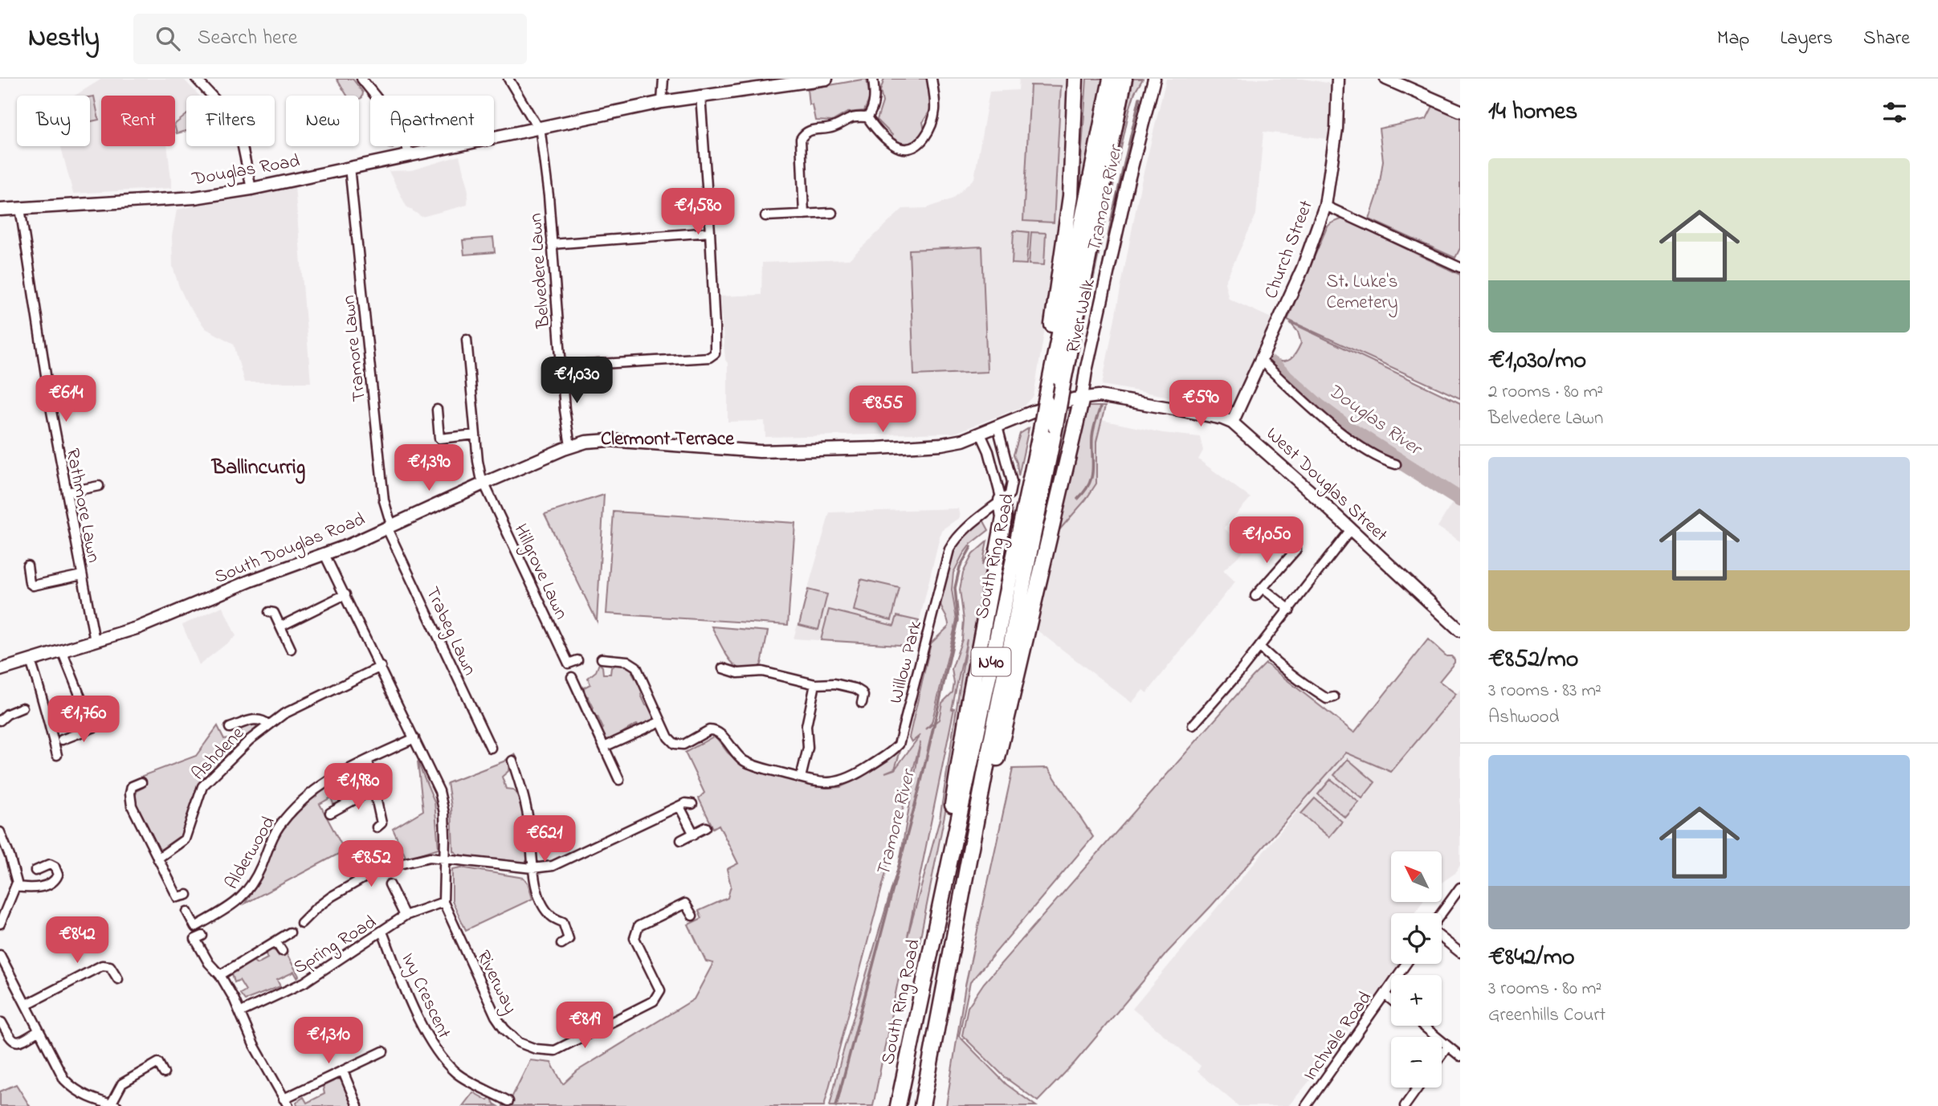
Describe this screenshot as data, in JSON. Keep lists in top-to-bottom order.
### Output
{
  "streets": {
    "highway": ["South Ring Road", "N40"],
    "main road": [
      "Douglas Road",
      "Church Street",
      "River Walk",
      "West Douglas Street",
      "South Douglas Road"
    ],
    "street": [
      "Belvedere Lawn",
      "Tramore Lawn",
      "Rathmore Lawn",
      "Hillgrove Lawn",
      "Trabeg Lawn",
      "Willow Park",
      "Ashdene",
      "Alderwood",
      "Spring Road",
      "Riverway",
      "Ivy Crescent",
      "Inchvale Road"
    ]
  },
  "crossings": [
    ["Douglas Road", "Belvedere Lawn"],
    ["Douglas Road", "Tramore Lawn"],
    ["Douglas Road", "Rathmore Lawn"],
    ["Church Street", "West Douglas Street"],
    ["Belvedere Lawn", "South Douglas Road"],
    ["River Walk", "West Douglas Street"],
    ["River Walk", "South Douglas Road"],
    ["Tramore Lawn", "South Douglas Road"],
    ["Tramore Lawn", "Trabeg Lawn"],
    ["West Douglas Street", "South Douglas Road"],
    ["Rathmore Lawn", "South Douglas Road"],
    ["South Douglas Road", "Hillgrove Lawn"],
    ["South Douglas Road", "Trabeg Lawn"],
    ["Spring Road", "Riverway"],
    ["Spring Road", "Ivy Crescent"]
  ],
  "districts": ["Clermont Terrace", "Ballincurrig"],
  "water": ["Tramore River", "Douglas River"],
  "parks": ["St. Luke's Cemetery"],
  "north": "top left",
  "page": {
    "header": "Nestly",
    "search": "Search here",
    "nav": ["Map", "Layers", "Share"],
    "heading": "14 homes",
    "chip": [
      "Buy",
      "Rent",
      "Filters",
      "New",
      "Apartment"
    ],
    "list": [
      {
        "name": "€1,030/mo",
        "note": "2 rooms · 80 m² · Belvedere Lawn"
      },
      {
        "name": "€852/mo",
        "note": "3 rooms · 83 m² · Ashwood"
      },
      {
        "name": "€842/mo",
        "note": "3 rooms · 80 m² · Greenhills Court"
      }
    ],
    "price": [
      "€1,580",
      "€1,030",
      "€614",
      "€590",
      "€855",
      "€1,390",
      "€1,050",
      "€1,760",
      "€1,980",
      "€621",
      "€852",
      "€842",
      "€819",
      "€1,310"
    ],
    "map_buttons": ["+", "−"]
  }
}
